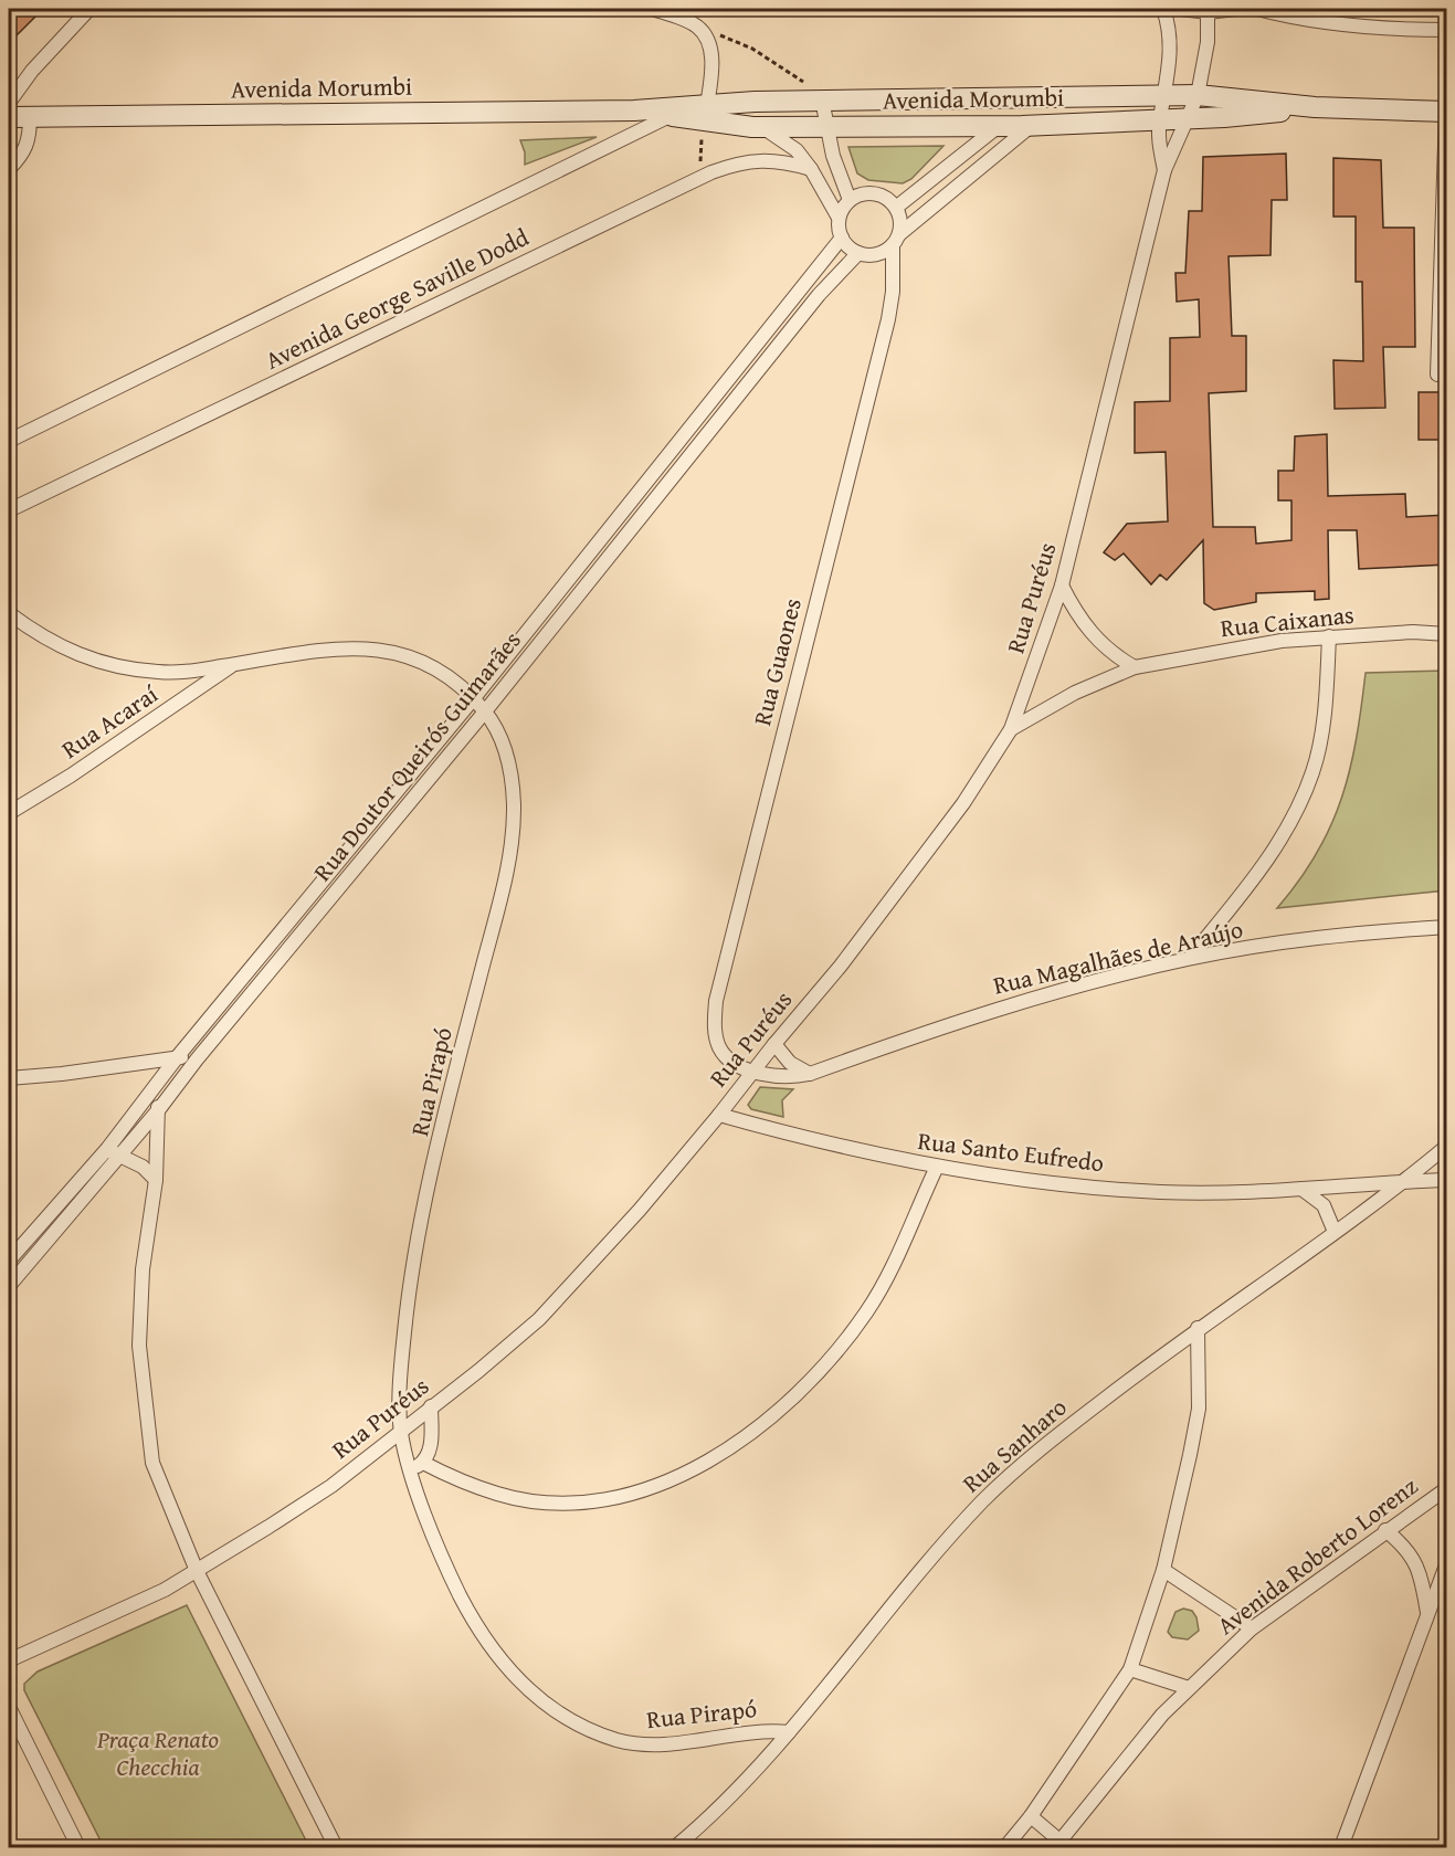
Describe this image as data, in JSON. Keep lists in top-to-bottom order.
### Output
{
  "streets": {
    "main road": ["Avenida Morumbi"],
    "street": [
      "Avenida George Saville Dodd",
      "Rua Puréus",
      "Rua Caixanas",
      "Rua Guaones",
      "Rua Acaraí",
      "Rua Doutor Queirós Guimarães",
      "Rua Magalhães de Araújo",
      "Rua Pirapó",
      "Rua Santo Eufredo",
      "Rua Sanharo",
      "Avenida Roberto Lorenz"
    ]
  },
  "crossings": [
    ["Avenida Morumbi", "Avenida George Saville Dodd"],
    ["Avenida Morumbi", "Rua Puréus"],
    ["Rua Puréus", "Rua Caixanas"],
    ["Rua Puréus", "Rua Guaones"],
    ["Rua Puréus", "Rua Magalhães de Araújo"],
    ["Rua Puréus", "Rua Pirapó"],
    ["Rua Puréus", "Rua Santo Eufredo"],
    ["Rua Guaones", "Rua Doutor Queirós Guimarães"],
    ["Rua Guaones", "Rua Magalhães de Araújo"],
    ["Rua Acaraí", "Rua Pirapó"],
    ["Rua Doutor Queirós Guimarães", "Rua Pirapó"],
    ["Rua Pirapó", "Rua Sanharo"],
    ["Rua Santo Eufredo", "Rua Sanharo"]
  ],
  "parks": ["Praça Renato Checchia"]
}
